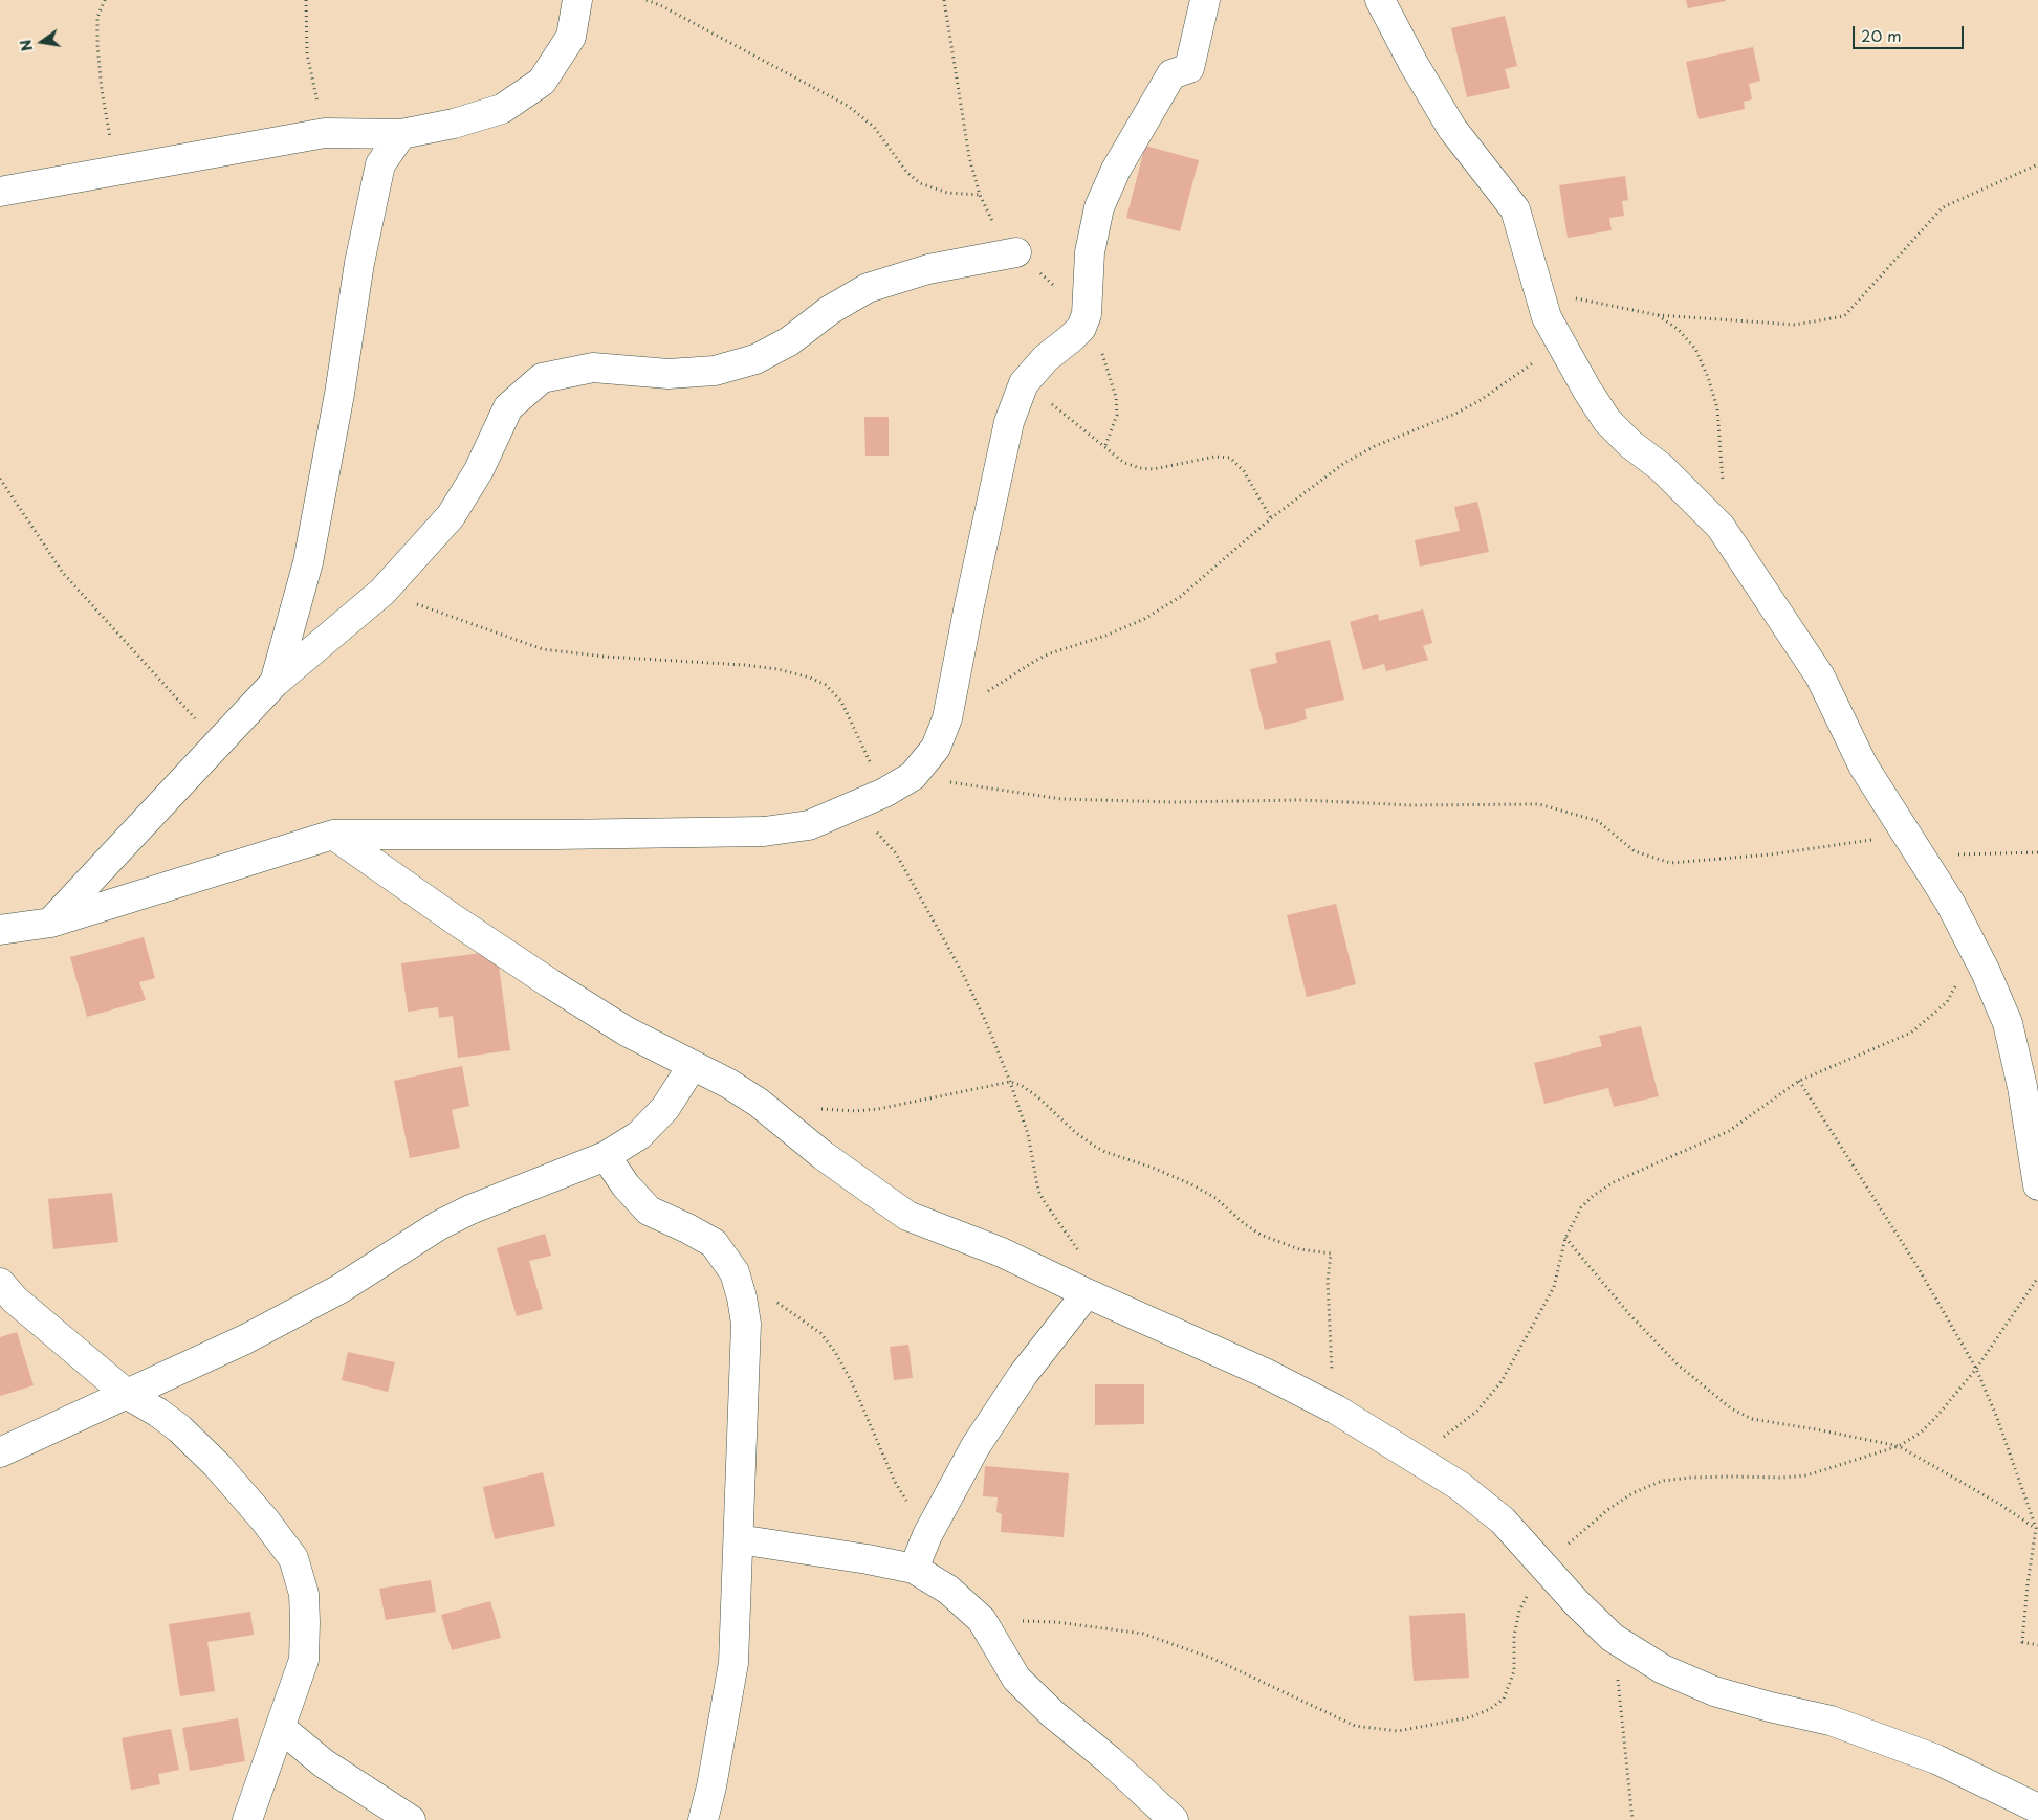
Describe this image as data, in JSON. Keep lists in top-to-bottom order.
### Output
{
  "scale_bar": "20 m",
  "north": "left"
}
